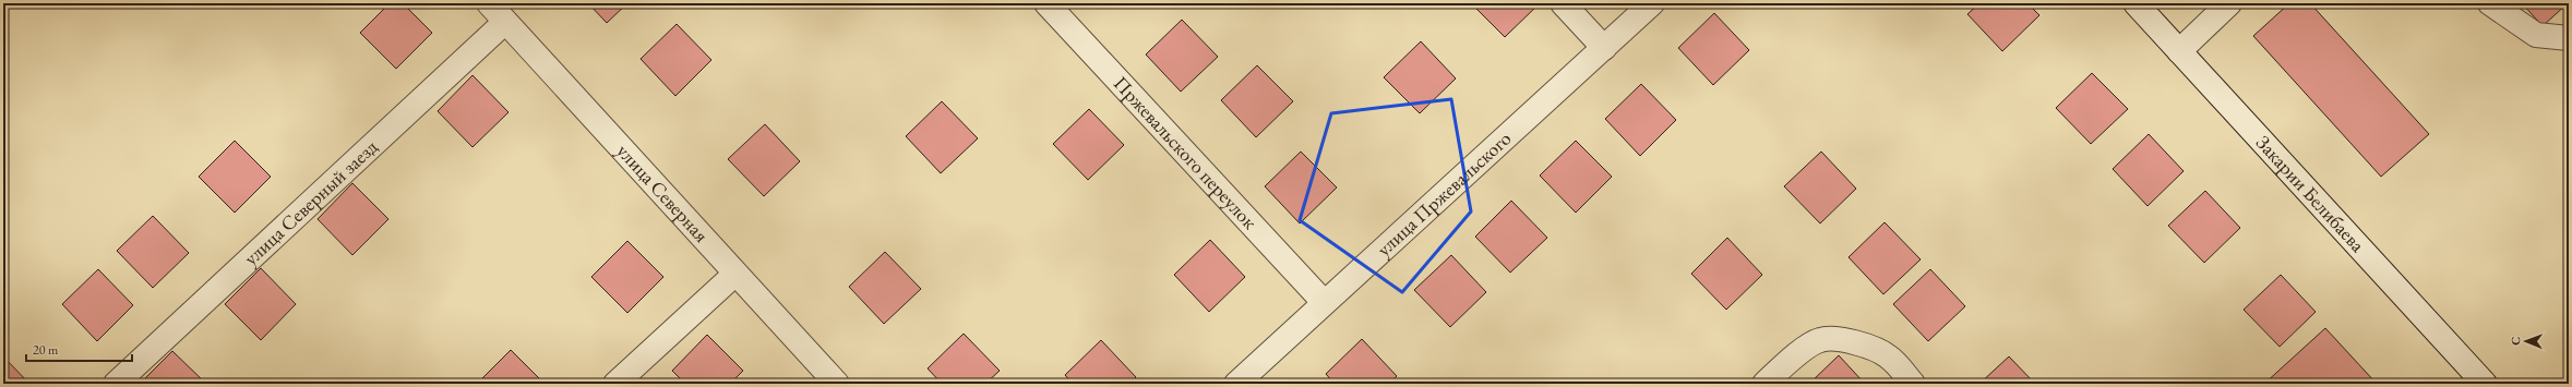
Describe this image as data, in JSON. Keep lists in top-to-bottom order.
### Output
{
  "streets": {
    "street": [
      "Пржевальского переулок",
      "улица Северная",
      "улица Пржевальского",
      "Закарии Белибаева",
      "улица Северный заезд"
    ]
  },
  "crossings": [
    ["Пржевальского переулок", "улица Пржевальского"],
    ["улица Северная", "улица Северный заезд"]
  ],
  "scale_bar": "20 m",
  "north": "left"
}
